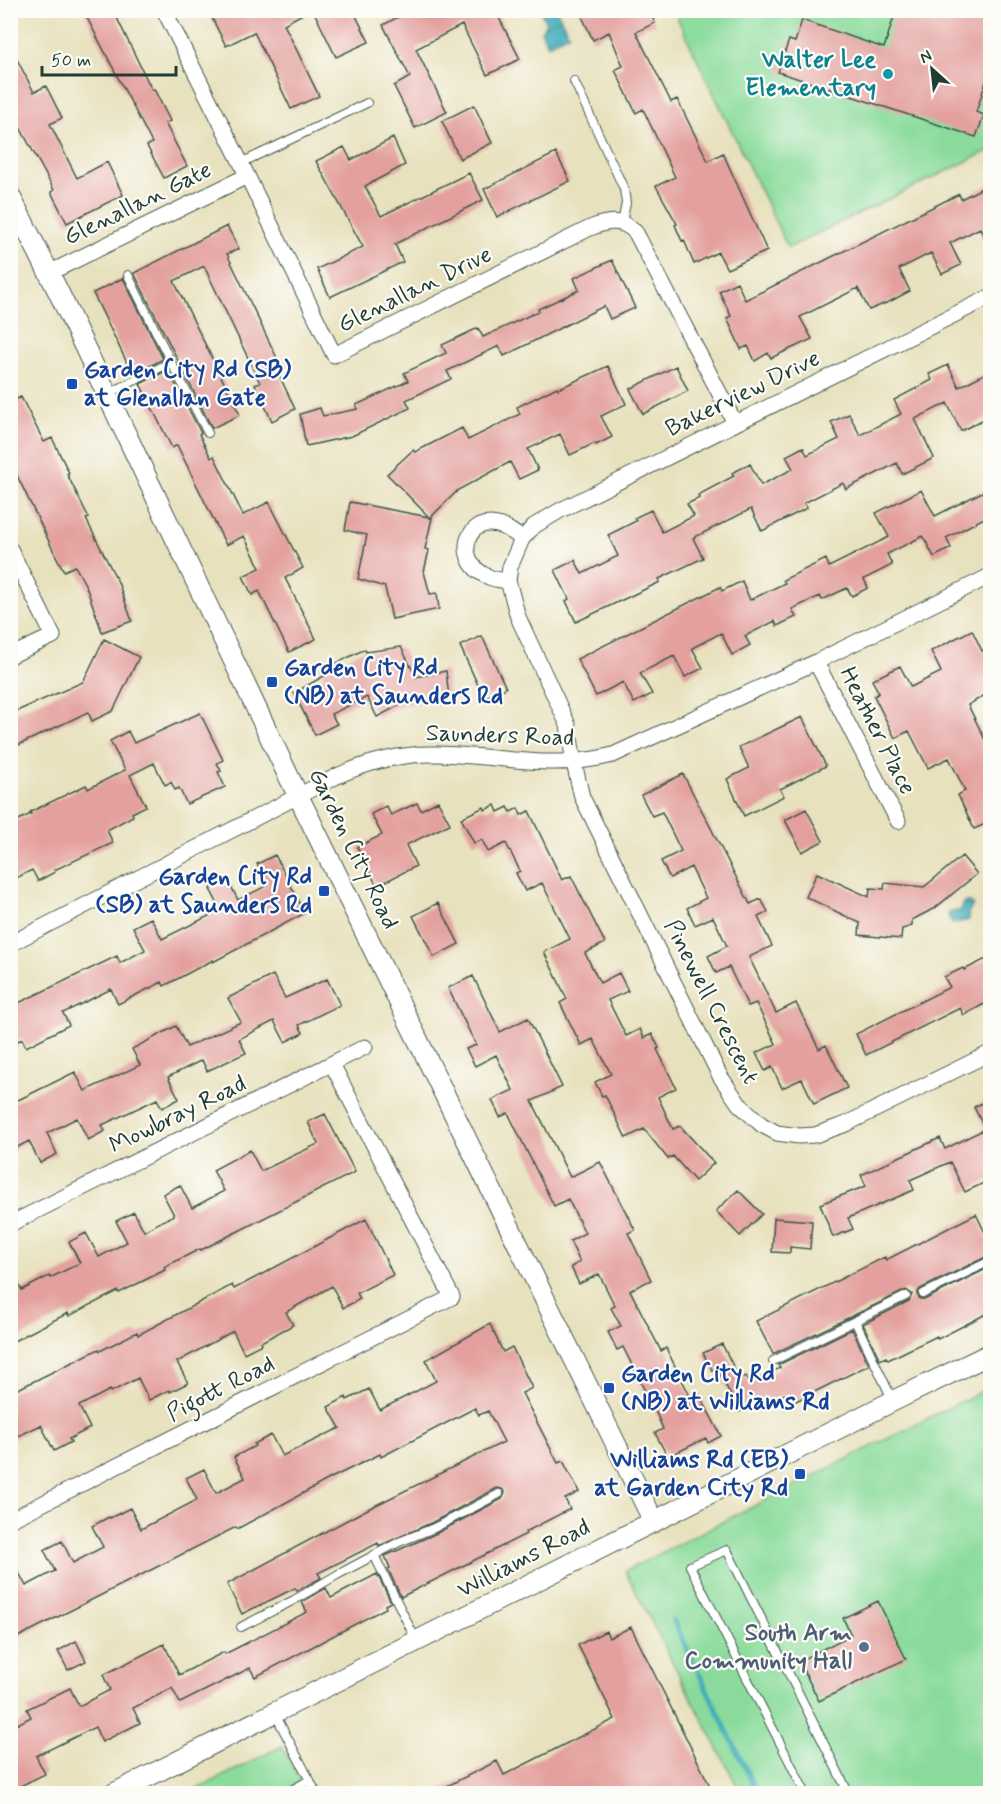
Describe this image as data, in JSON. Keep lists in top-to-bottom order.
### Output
{
  "streets": {
    "street": [
      "Glenallan Gate",
      "Glenallan Drive",
      "Bakerview Drive",
      "Heather Place",
      "Saunders Road",
      "Garden City Road",
      "Pinewell Crescent",
      "Mowbray Road",
      "Pigott Road",
      "Williams Road"
    ]
  },
  "crossings": [
    ["Glenallan Gate", "Glenallan Drive"],
    ["Glenallan Gate", "Garden City Road"],
    ["Heather Place", "Saunders Road"],
    ["Saunders Road", "Garden City Road"],
    ["Saunders Road", "Pinewell Crescent"],
    ["Garden City Road", "Williams Road"],
    ["Mowbray Road", "Pigott Road"]
  ],
  "places": {
    "other": ["Walter Lee Elementary", "South Arm Community Hall"],
    "transit": [
      "Garden City Rd (SB) at Glenallan Gate",
      "Garden City Rd (NB) at Saunders Rd",
      "Garden City Rd (SB) at Saunders Rd",
      "Garden City Rd (NB) at Williams Rd",
      "Williams Rd (EB) at Garden City Rd"
    ]
  },
  "scale_bar": "50 m",
  "north": "top left"
}
